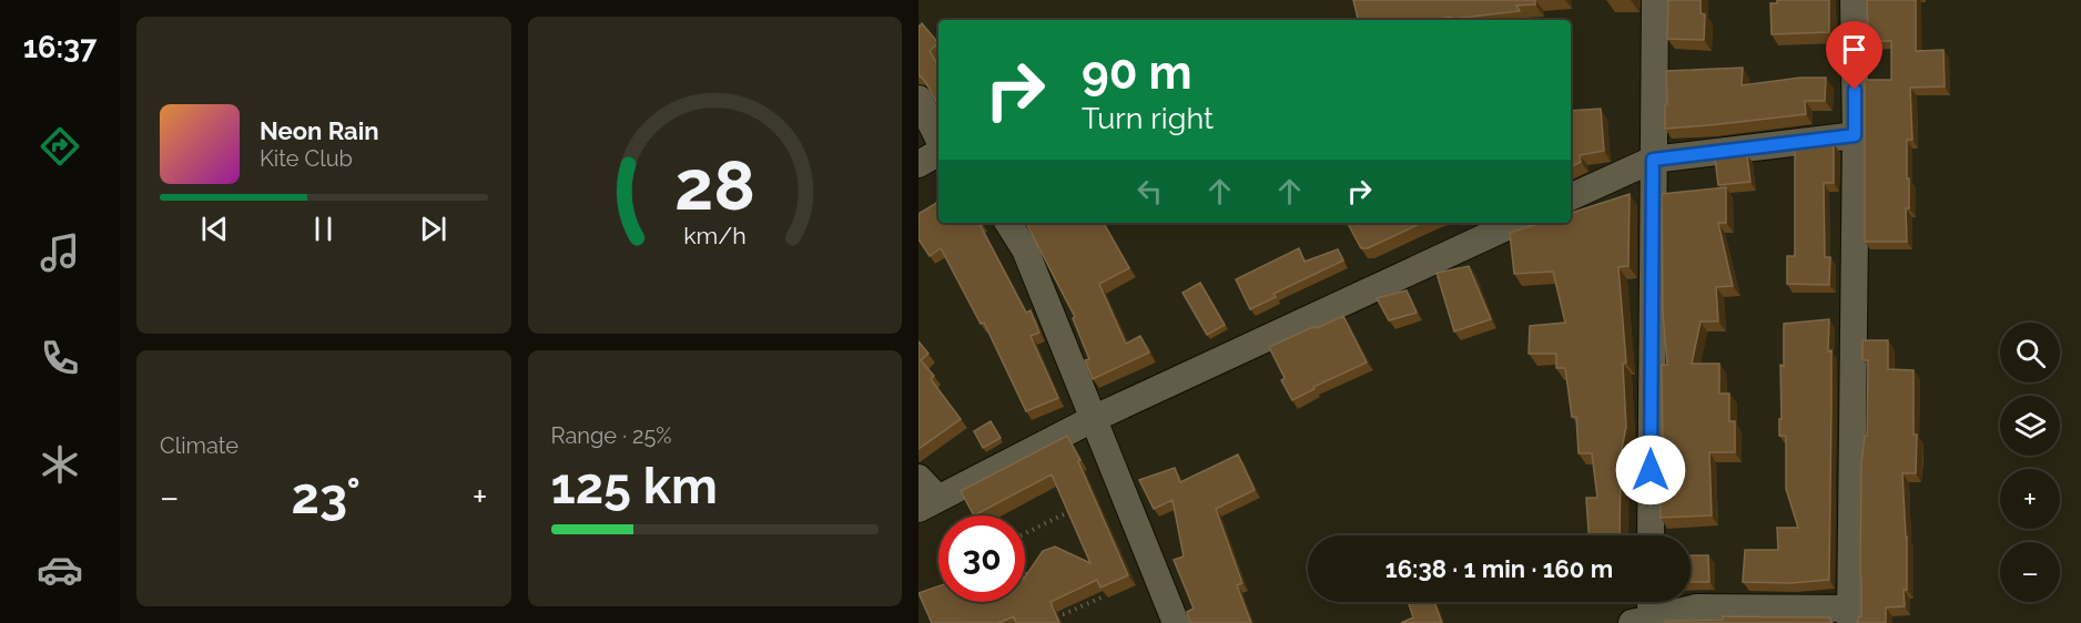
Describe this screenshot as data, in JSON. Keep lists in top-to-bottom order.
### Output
{
  "page": {
    "tabs": "16:37",
    "turn": ["90 m", "Turn right"],
    "song": ["Neon Rain", "Kite Club"],
    "map_buttons": ["+", "−"],
    "tile": [
      "Climate",
      ["Range · 25%", "125 km"]
    ],
    "heat": ["−", "23°", "+"],
    "limit": "30",
    "trip": "16:38 · 1 min · 160 m",
    "gauge": ["28", "km/h"]
  }
}
